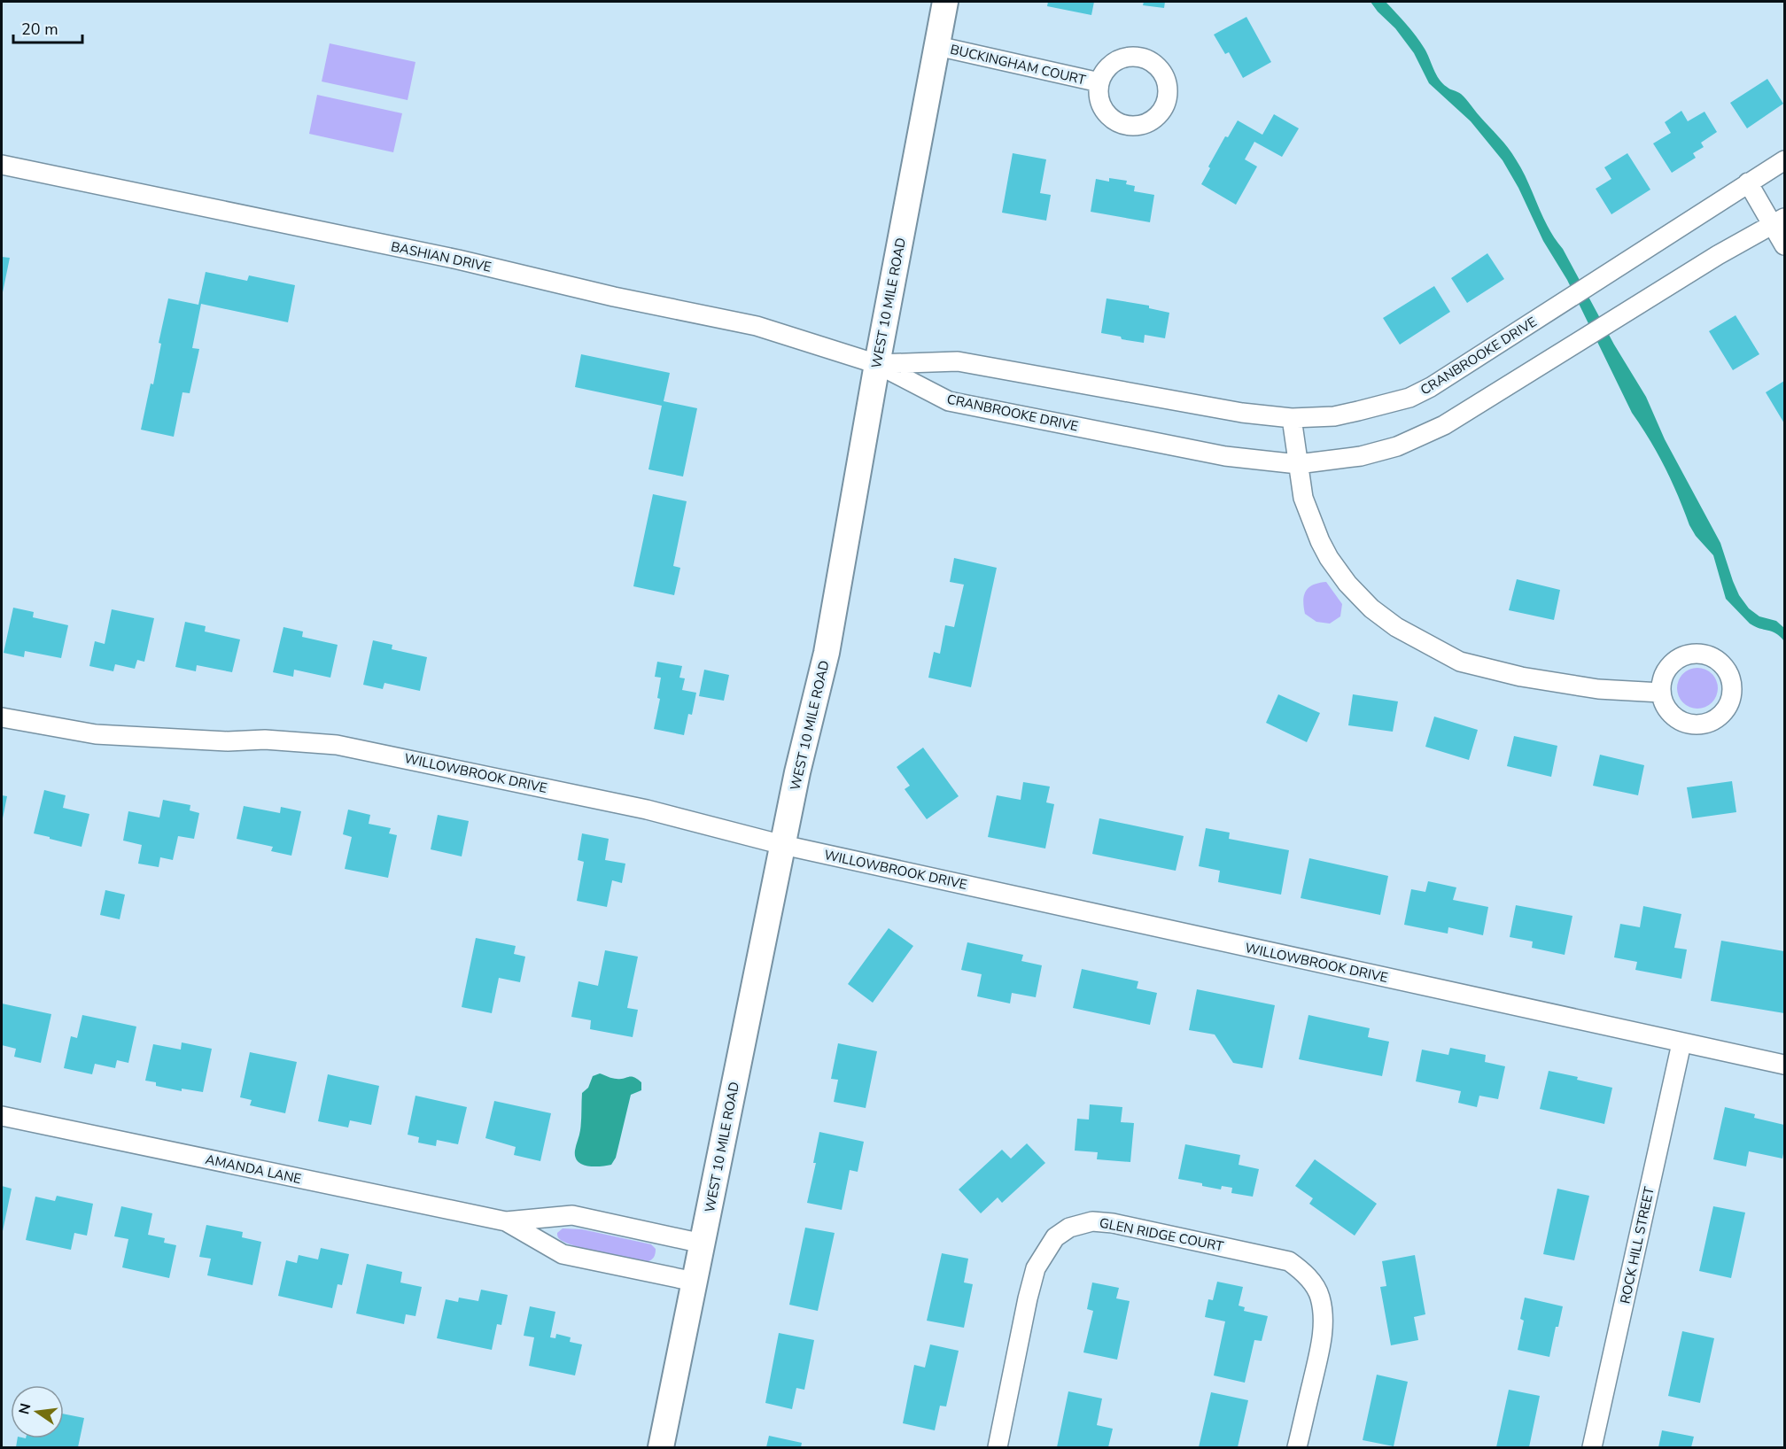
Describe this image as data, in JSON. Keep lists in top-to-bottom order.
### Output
{
  "streets": {
    "main road": ["WEST 10 MILE ROAD"],
    "street": [
      "BUCKINGHAM COURT",
      "BASHIAN DRIVE",
      "CRANBROOKE DRIVE",
      "WILLOWBROOK DRIVE",
      "AMANDA LANE",
      "GLEN RIDGE COURT",
      "ROCK HILL STREET"
    ]
  },
  "crossings": [
    ["BUCKINGHAM COURT", "WEST 10 MILE ROAD"],
    ["BASHIAN DRIVE", "WEST 10 MILE ROAD"],
    ["BASHIAN DRIVE", "CRANBROOKE DRIVE"],
    ["WEST 10 MILE ROAD", "CRANBROOKE DRIVE"],
    ["WEST 10 MILE ROAD", "WILLOWBROOK DRIVE"],
    ["WEST 10 MILE ROAD", "AMANDA LANE"],
    ["WILLOWBROOK DRIVE", "ROCK HILL STREET"]
  ],
  "scale_bar": "20 m",
  "north": "left"
}
